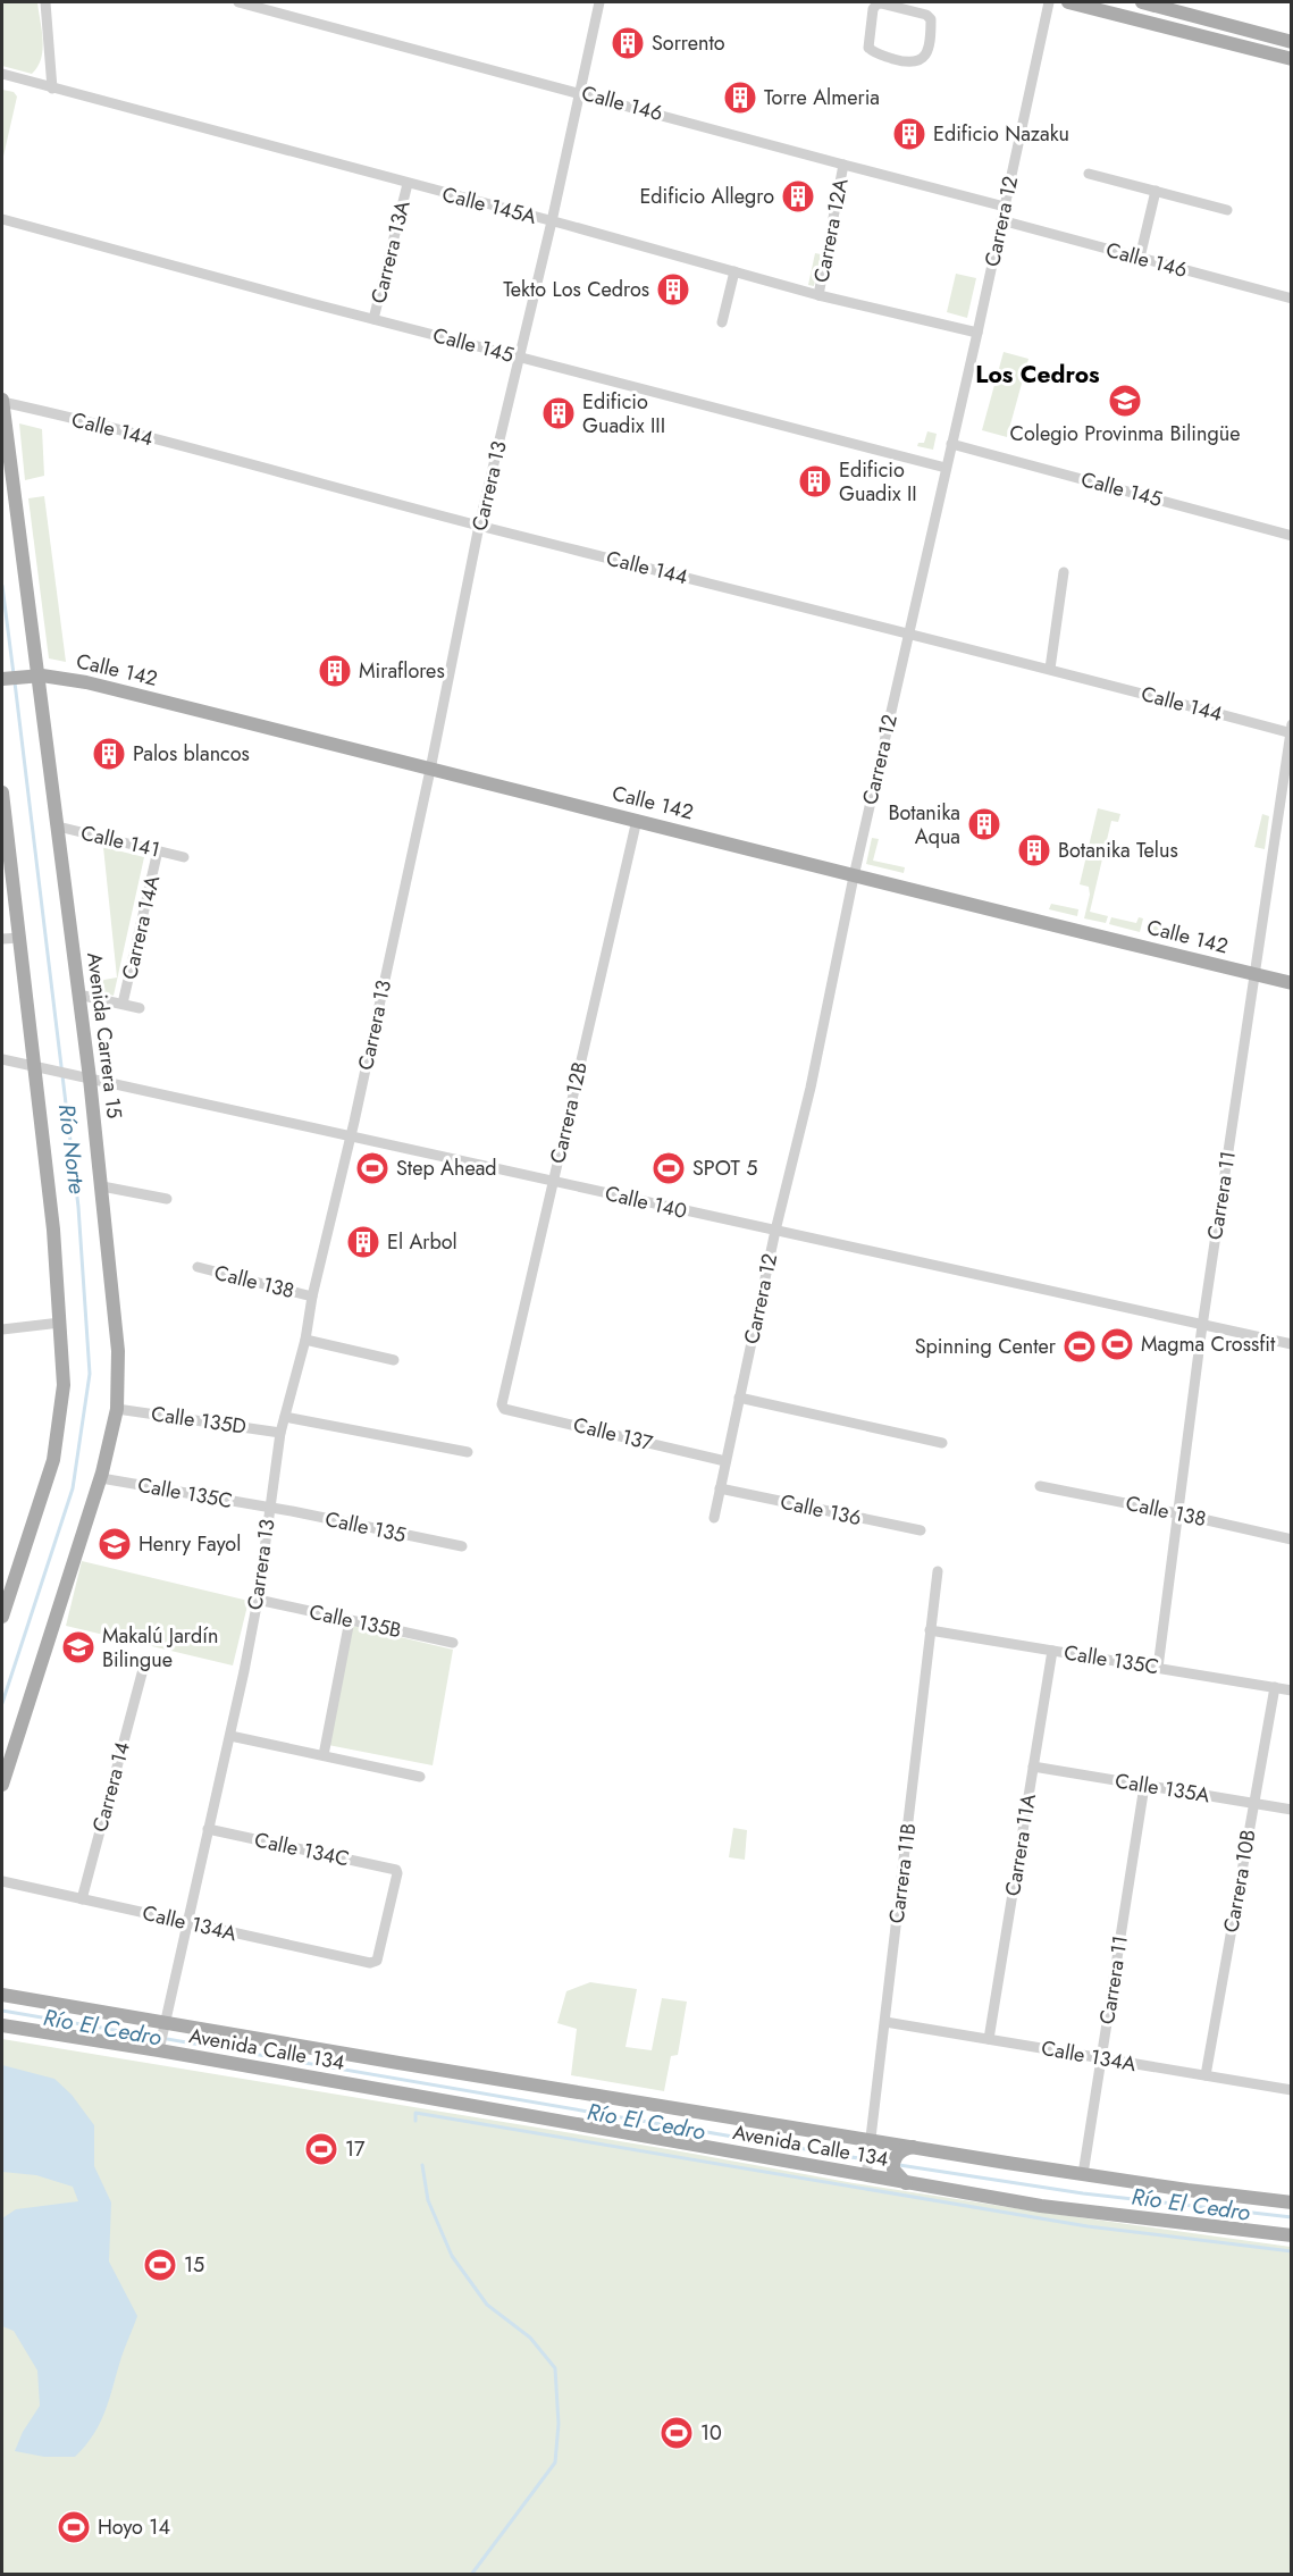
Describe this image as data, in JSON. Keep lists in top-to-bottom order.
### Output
{
  "streets": {
    "main road": ["Calle 142", "Avenida Carrera 15", "Avenida Calle 134"],
    "street": [
      "Calle 146",
      "Calle 145A",
      "Carrera 12",
      "Carrera 12A",
      "Carrera 13A",
      "Calle 145",
      "Calle 144",
      "Carrera 13",
      "Calle 141",
      "Carrera 14A",
      "Carrera 12B",
      "Carrera 11",
      "Calle 140",
      "Calle 138",
      "Calle 135D",
      "Calle 137",
      "Calle 135C",
      "Calle 136",
      "Calle 135",
      "Calle 135B",
      "Carrera 14",
      "Calle 135A",
      "Carrera 11A",
      "Calle 134C",
      "Carrera 11B",
      "Carrera 10B",
      "Calle 134A"
    ]
  },
  "crossings": [
    ["Calle 146", "Carrera 12"],
    ["Calle 146", "Carrera 12A"],
    ["Calle 146", "Carrera 13"],
    ["Calle 145A", "Carrera 12"],
    ["Calle 145A", "Carrera 12A"],
    ["Calle 145A", "Carrera 13A"],
    ["Calle 145A", "Carrera 13"],
    ["Carrera 12", "Calle 145"],
    ["Carrera 12", "Calle 144"],
    ["Carrera 12", "Calle 142"],
    ["Carrera 12", "Calle 140"],
    ["Carrera 12", "Calle 137"],
    ["Carrera 12", "Calle 136"],
    ["Carrera 13A", "Calle 145"],
    ["Calle 145", "Carrera 13"],
    ["Calle 144", "Carrera 13"],
    ["Calle 144", "Avenida Carrera 15"],
    ["Calle 144", "Carrera 11"],
    ["Carrera 13", "Calle 142"],
    ["Carrera 13", "Calle 140"],
    ["Carrera 13", "Calle 138"],
    ["Carrera 13", "Calle 135D"],
    ["Carrera 13", "Calle 135C"],
    ["Carrera 13", "Calle 135"],
    ["Carrera 13", "Calle 135B"],
    ["Carrera 13", "Calle 134C"],
    ["Carrera 13", "Calle 134A"],
    ["Carrera 13", "Avenida Calle 134"],
    ["Calle 142", "Avenida Carrera 15"],
    ["Calle 142", "Carrera 12B"],
    ["Calle 142", "Carrera 11"],
    ["Calle 141", "Carrera 14A"],
    ["Calle 141", "Avenida Carrera 15"],
    ["Avenida Carrera 15", "Calle 140"],
    ["Avenida Carrera 15", "Calle 135D"],
    ["Avenida Carrera 15", "Calle 135C"],
    ["Carrera 12B", "Calle 140"],
    ["Carrera 12B", "Calle 137"],
    ["Carrera 11", "Calle 140"],
    ["Carrera 11", "Calle 138"],
    ["Carrera 11", "Calle 135C"],
    ["Carrera 11", "Calle 135A"],
    ["Carrera 11", "Calle 134A"],
    ["Carrera 11", "Avenida Calle 134"],
    ["Calle 135C", "Calle 135"],
    ["Calle 135C", "Carrera 11A"],
    ["Calle 135C", "Carrera 11B"],
    ["Calle 135C", "Carrera 10B"],
    ["Carrera 14", "Calle 134A"],
    ["Calle 135A", "Carrera 11A"],
    ["Calle 135A", "Carrera 10B"],
    ["Carrera 11A", "Calle 134A"],
    ["Calle 134C", "Calle 134A"],
    ["Carrera 11B", "Calle 134A"],
    ["Carrera 11B", "Avenida Calle 134"],
    ["Carrera 10B", "Calle 134A"]
  ],
  "districts": ["Los Cedros"],
  "water": ["Río Norte", "Río El Cedro"],
  "places": {
    "building": [
      "Sorrento",
      "Torre Almeria",
      "Edificio Nazaku",
      "Edificio Allegro",
      "Tekto Los Cedros",
      "Edificio Guadix III",
      "Edificio Guadix II",
      "Miraflores",
      "Palos blancos",
      "Botanika Aqua",
      "Botanika Telus",
      "El Arbol"
    ],
    "school or university": ["Colegio Provinma Bilingüe", "Henry Fayol", "Makalú Jardín Bilingue"],
    "sports": [
      "Step Ahead",
      "SPOT 5",
      "Magma Crossfit",
      "Spinning Center",
      "17",
      "15",
      "10",
      "Hoyo 14"
    ]
  }
}
